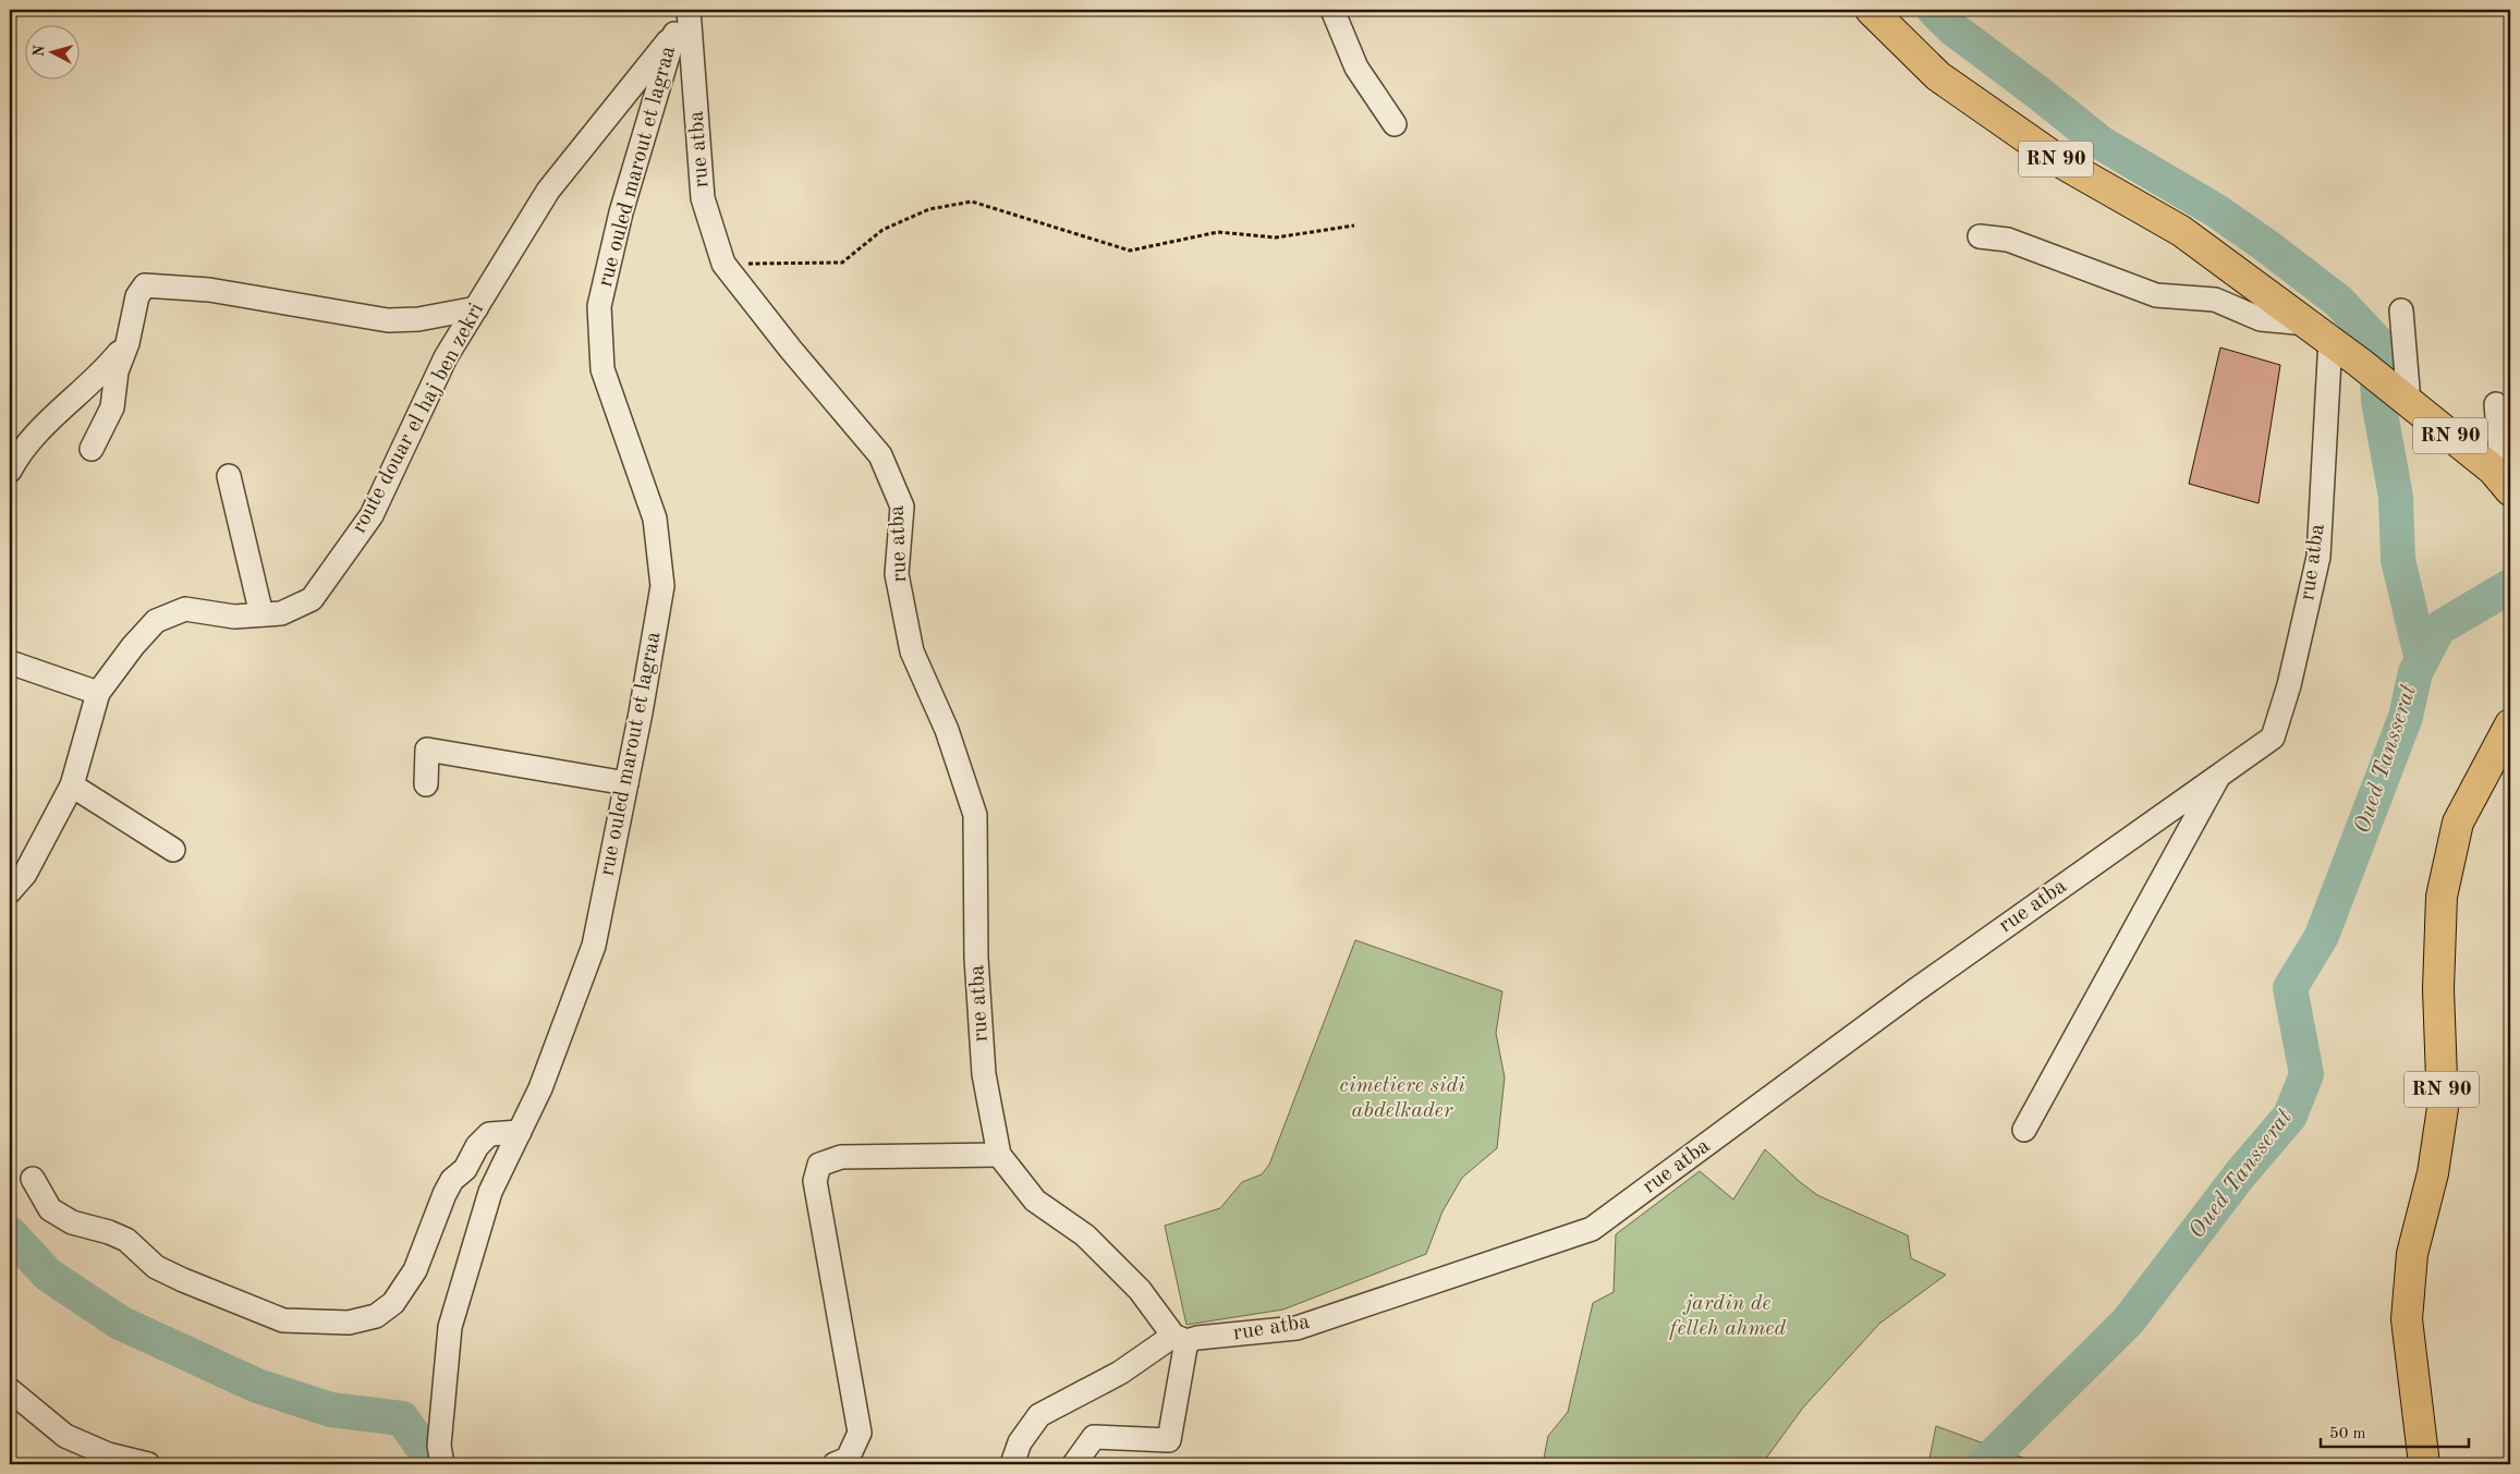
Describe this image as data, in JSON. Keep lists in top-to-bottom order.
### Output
{
  "streets": {
    "main road": ["RN 90"],
    "street": ["rue atba", "rue ouled marout et lagraa", "route douar el haj ben zekri"]
  },
  "crossings": [
    ["rue atba", "RN 90"],
    ["rue ouled marout et lagraa", "route douar el haj ben zekri"]
  ],
  "water": ["Oued Tansserat"],
  "parks": ["cimetiere sidi abdelkader", "jardin de felleh ahmed"],
  "scale_bar": "50 m",
  "north": "left"
}
